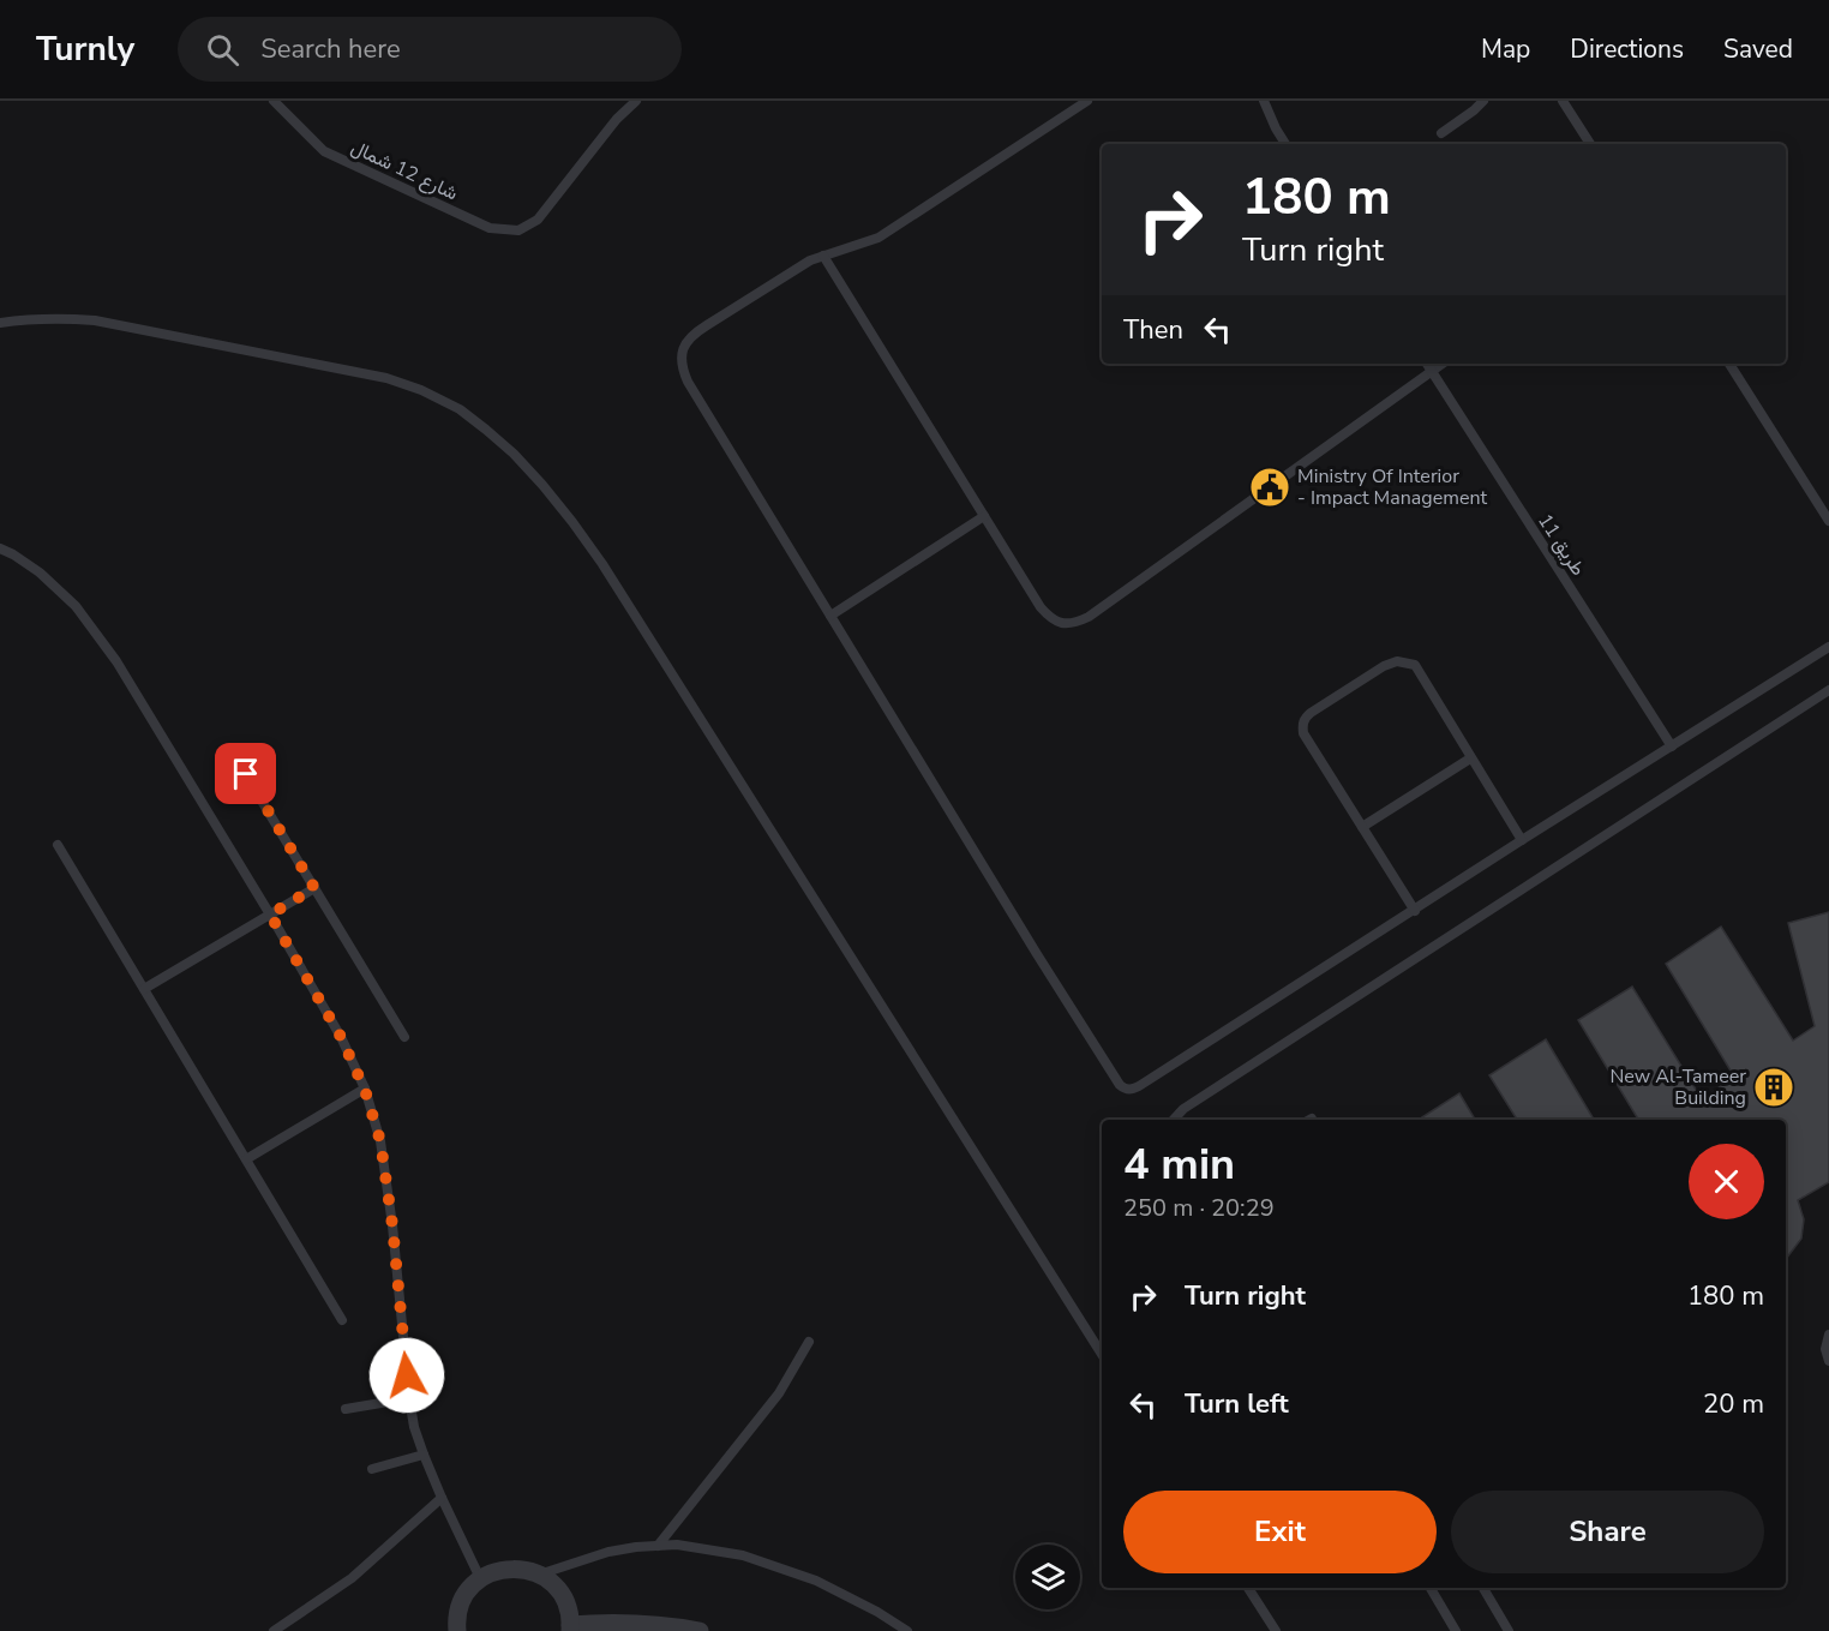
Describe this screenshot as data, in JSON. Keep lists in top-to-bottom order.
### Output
{
  "streets": {
    "lane": ["شارع 12 شمال", "طريق 11"]
  },
  "places": {
    "public building": ["Ministry Of Interior - Impact Management"],
    "building": ["New Al-Tameer Building"]
  },
  "page": {
    "header": "Turnly",
    "search": "Search here",
    "nav": ["Map", "Directions", "Saved"],
    "turn": ["180 m", "Turn right"],
    "then": "Then",
    "heading": ["4 min", "250 m · 20:29"],
    "list": [
      {
        "name": "Turn right",
        "value": "180 m"
      },
      {
        "name": "Turn left",
        "value": "20 m"
      }
    ],
    "buttons": ["Exit", "Share"]
  }
}
